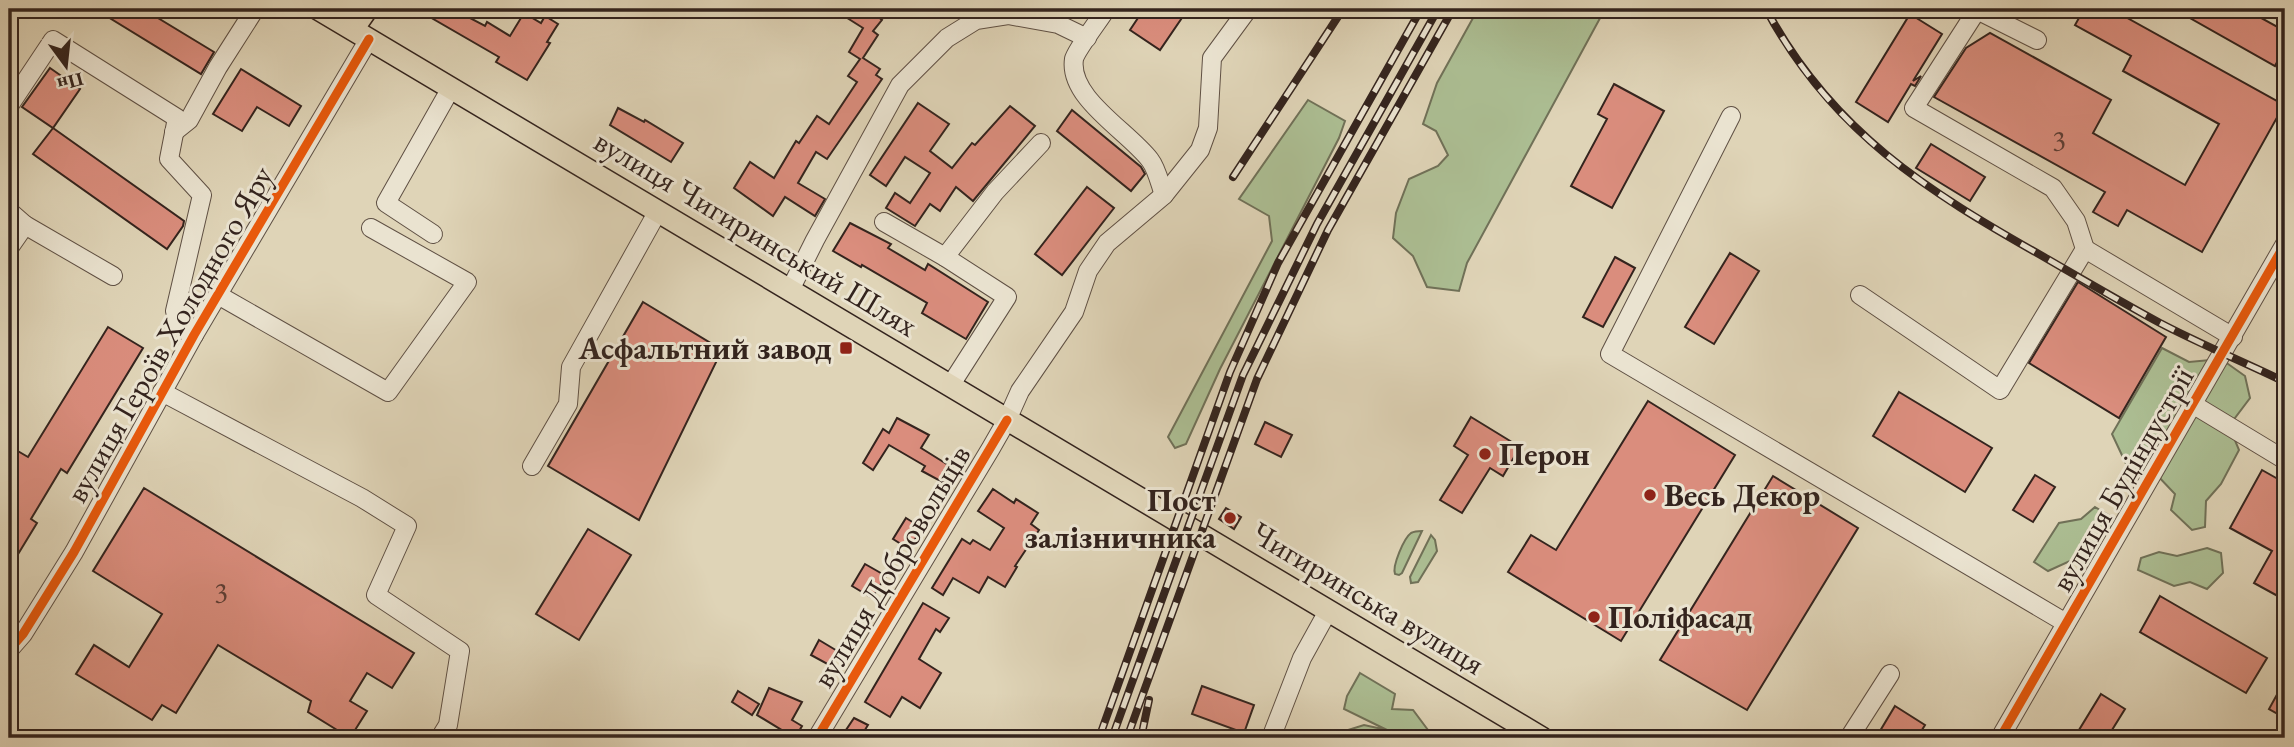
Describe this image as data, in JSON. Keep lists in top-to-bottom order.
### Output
{
  "streets": {
    "main road": ["вулиця Чигиринський Шлях", "вулиця Героїв Холодного Яру", "Чигиринська вулиця"],
    "street": ["вулиця Будіндустрії", "вулиця Добровольців"]
  },
  "crossings": [
    ["вулиця Чигиринський Шлях", "вулиця Героїв Холодного Яру"],
    ["вулиця Чигиринський Шлях", "вулиця Добровольців"],
    ["вулиця Чигиринський Шлях", "Чигиринська вулиця"]
  ],
  "places": {
    "transit": ["Асфальтний завод"],
    "other": [
      "Перон",
      "Весь Декор",
      "Пост залізничника",
      "Поліфасад"
    ]
  },
  "house_numbers": ["3", "3"],
  "north": "bottom"
}
